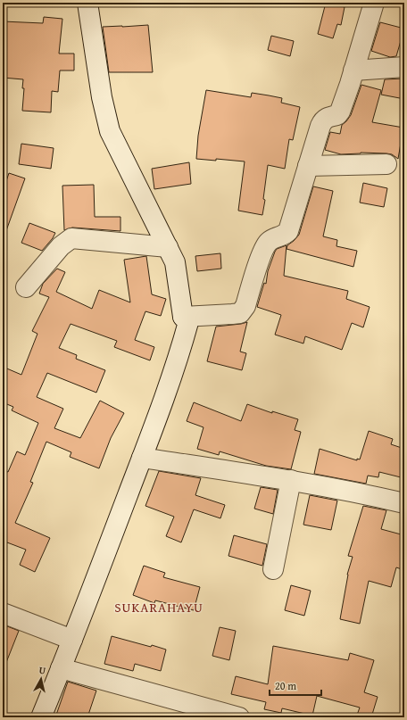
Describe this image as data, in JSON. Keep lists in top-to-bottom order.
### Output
{
  "districts": ["SUKARAHAYU"],
  "scale_bar": "20 m",
  "north": "top"
}
